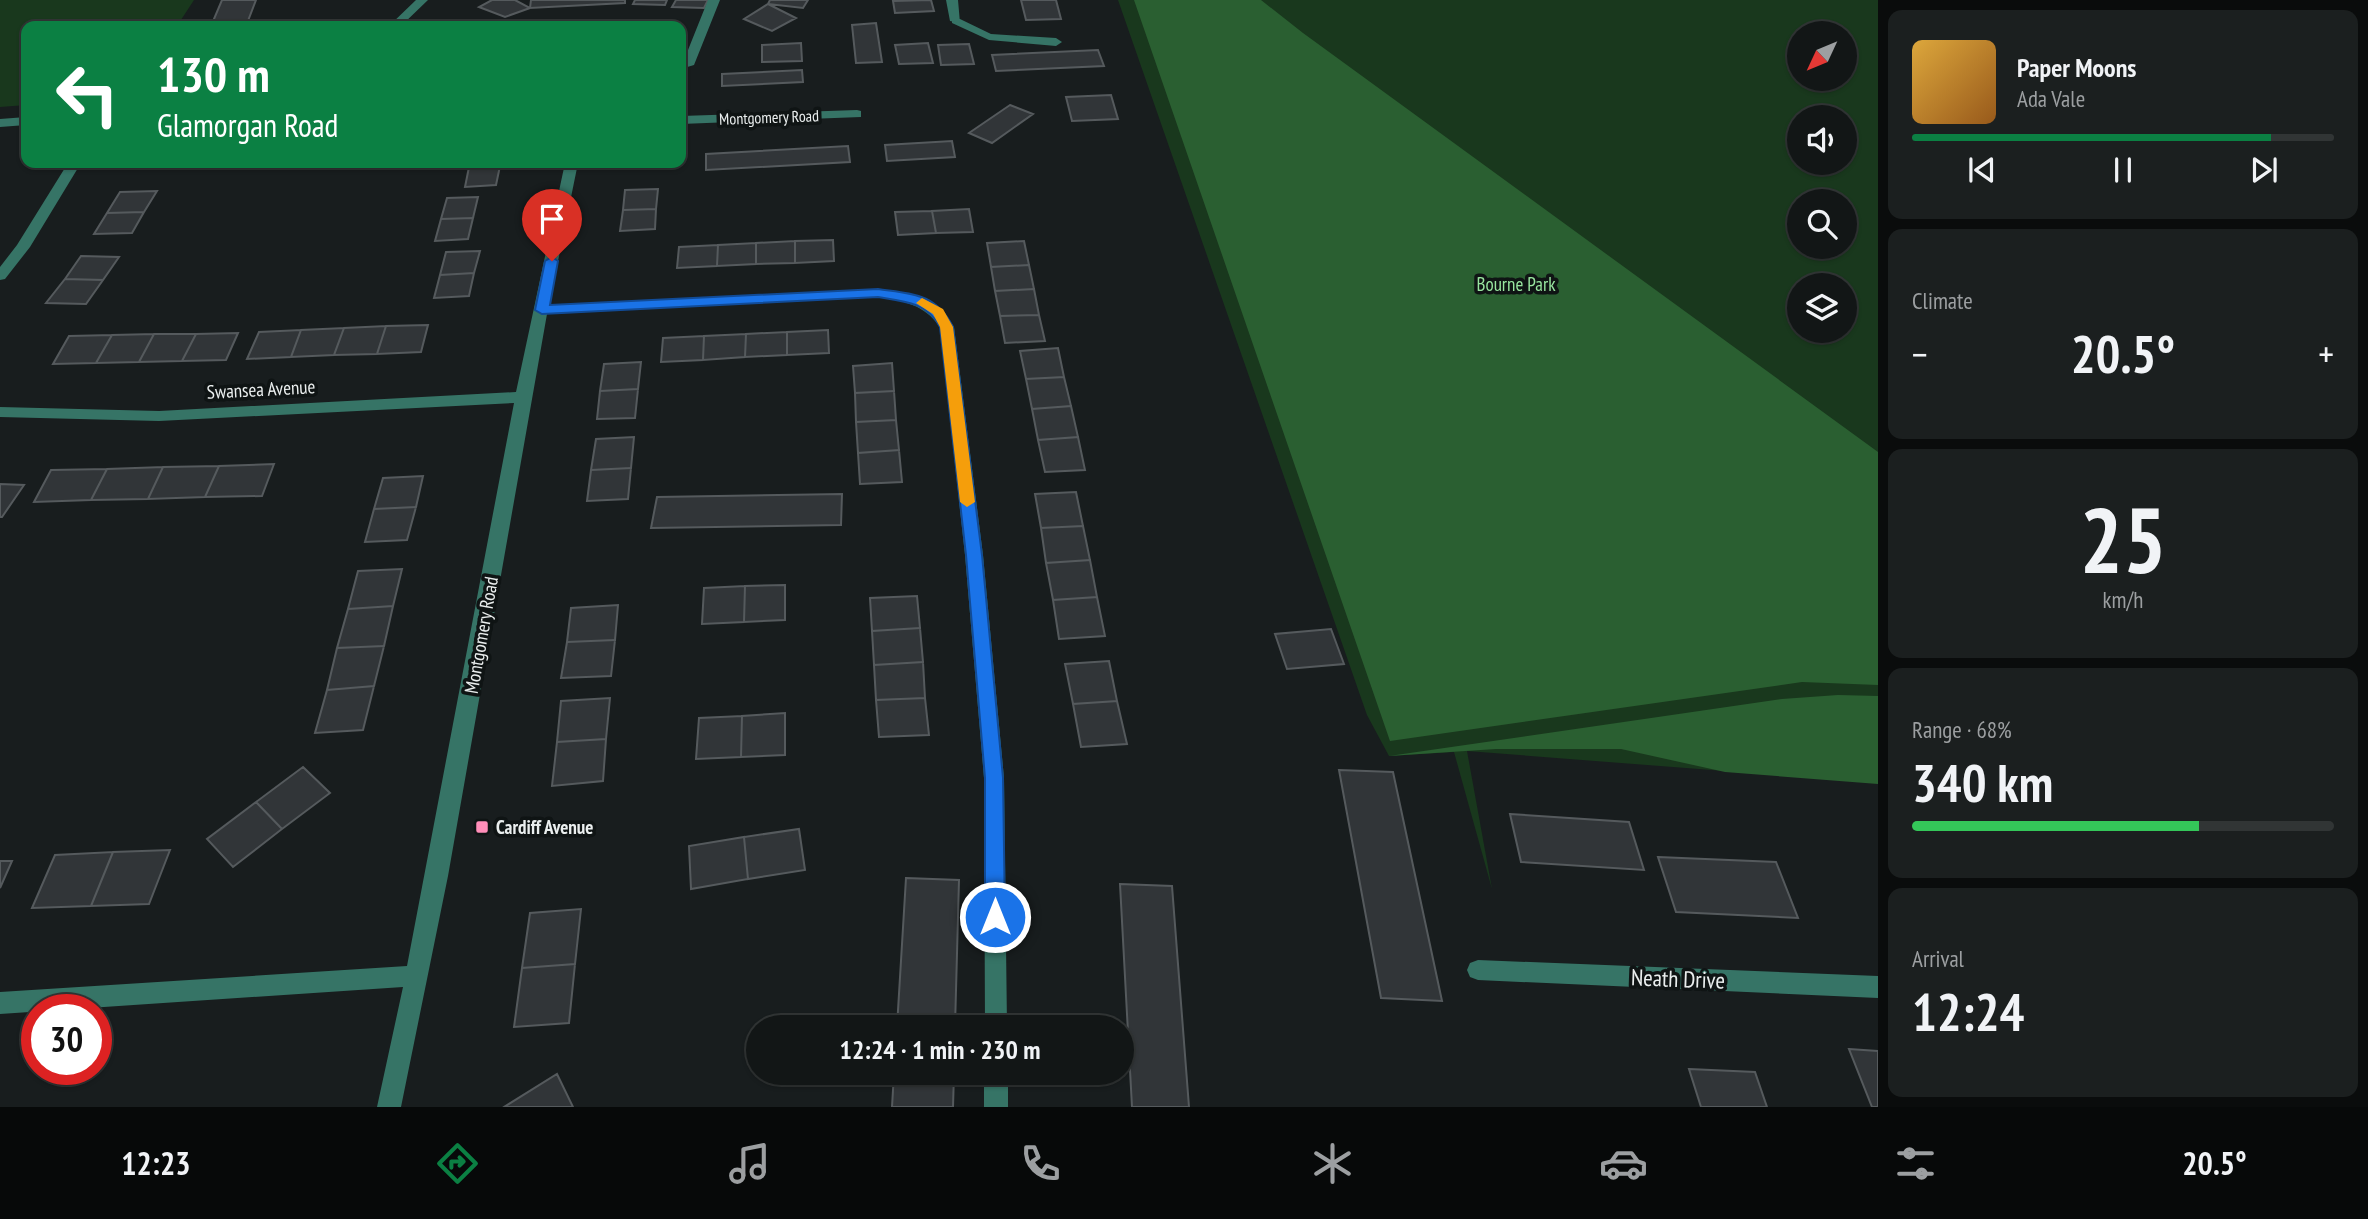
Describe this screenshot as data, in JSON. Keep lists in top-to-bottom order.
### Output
{
  "streets": {
    "street": ["Montgomery Road", "Swansea Avenue", "Neath Drive"]
  },
  "crossings": [
    ["Montgomery Road", "Swansea Avenue"]
  ],
  "parks": ["Bourne Park"],
  "places": {
    "transit": ["Cardiff Avenue"]
  },
  "north": "bottom left",
  "page": {
    "turn": ["130 m", "Glamorgan Road"],
    "song": ["Paper Moons", "Ada Vale"],
    "tile": [
      "Climate",
      ["25", "km/h"],
      ["Range · 68%", "340 km"],
      ["Arrival", "12:24"]
    ],
    "heat": ["−", "20.5°", "+"],
    "limit": "30",
    "trip": "12:24 · 1 min · 230 m",
    "tabs": ["12:23", "20.5°"]
  }
}
